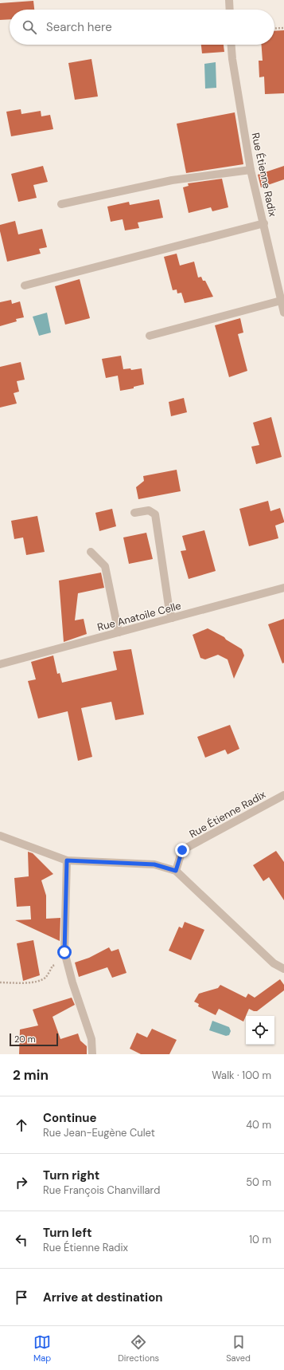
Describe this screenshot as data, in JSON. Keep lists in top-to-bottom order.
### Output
{
  "streets": {
    "street": ["Rue Étienne Radix", "Rue Anatoile Celle"]
  },
  "scale_bar": "20 m",
  "page": {
    "search": "Search here",
    "scale": "20 m",
    "heading": ["2 min", "Walk · 100 m"],
    "list": [
      ["Continue", "Rue Jean-Eugène Culet", "40 m"],
      ["Turn right", "Rue François Chanvillard", "50 m"],
      ["Turn left", "Rue Étienne Radix", "10 m"],
      "Arrive at destination"
    ],
    "nav": ["Map", "Directions", "Saved"]
  }
}
